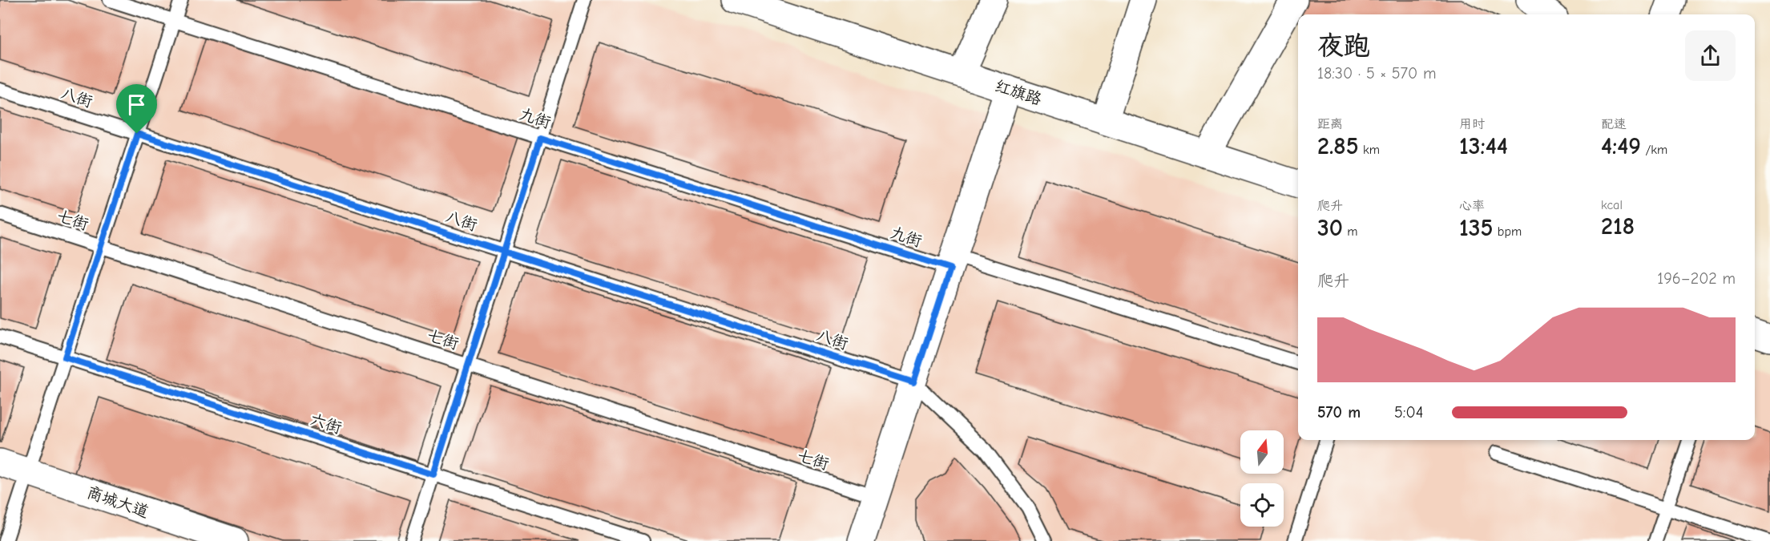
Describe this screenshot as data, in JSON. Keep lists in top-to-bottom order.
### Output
{
  "streets": {
    "street": ["红旗路", "商城大道"],
    "lane": [
      "八街",
      "九街",
      "七街",
      "六街"
    ]
  },
  "north": "top",
  "page": {
    "heading": ["夜跑", "18:30 · 5 × 570 m"],
    "stats": [
      ["距离", "2.85 km"],
      ["用时", "13:44"],
      ["配速", "4:49 /km"],
      ["爬升", "30 m"],
      ["心率", "135 bpm"],
      ["kcal", "218"]
    ],
    "chart": ["爬升", "196–202 m"],
    "list": [
      {
        "name": "570 m",
        "note": "5:04"
      }
    ]
  }
}
